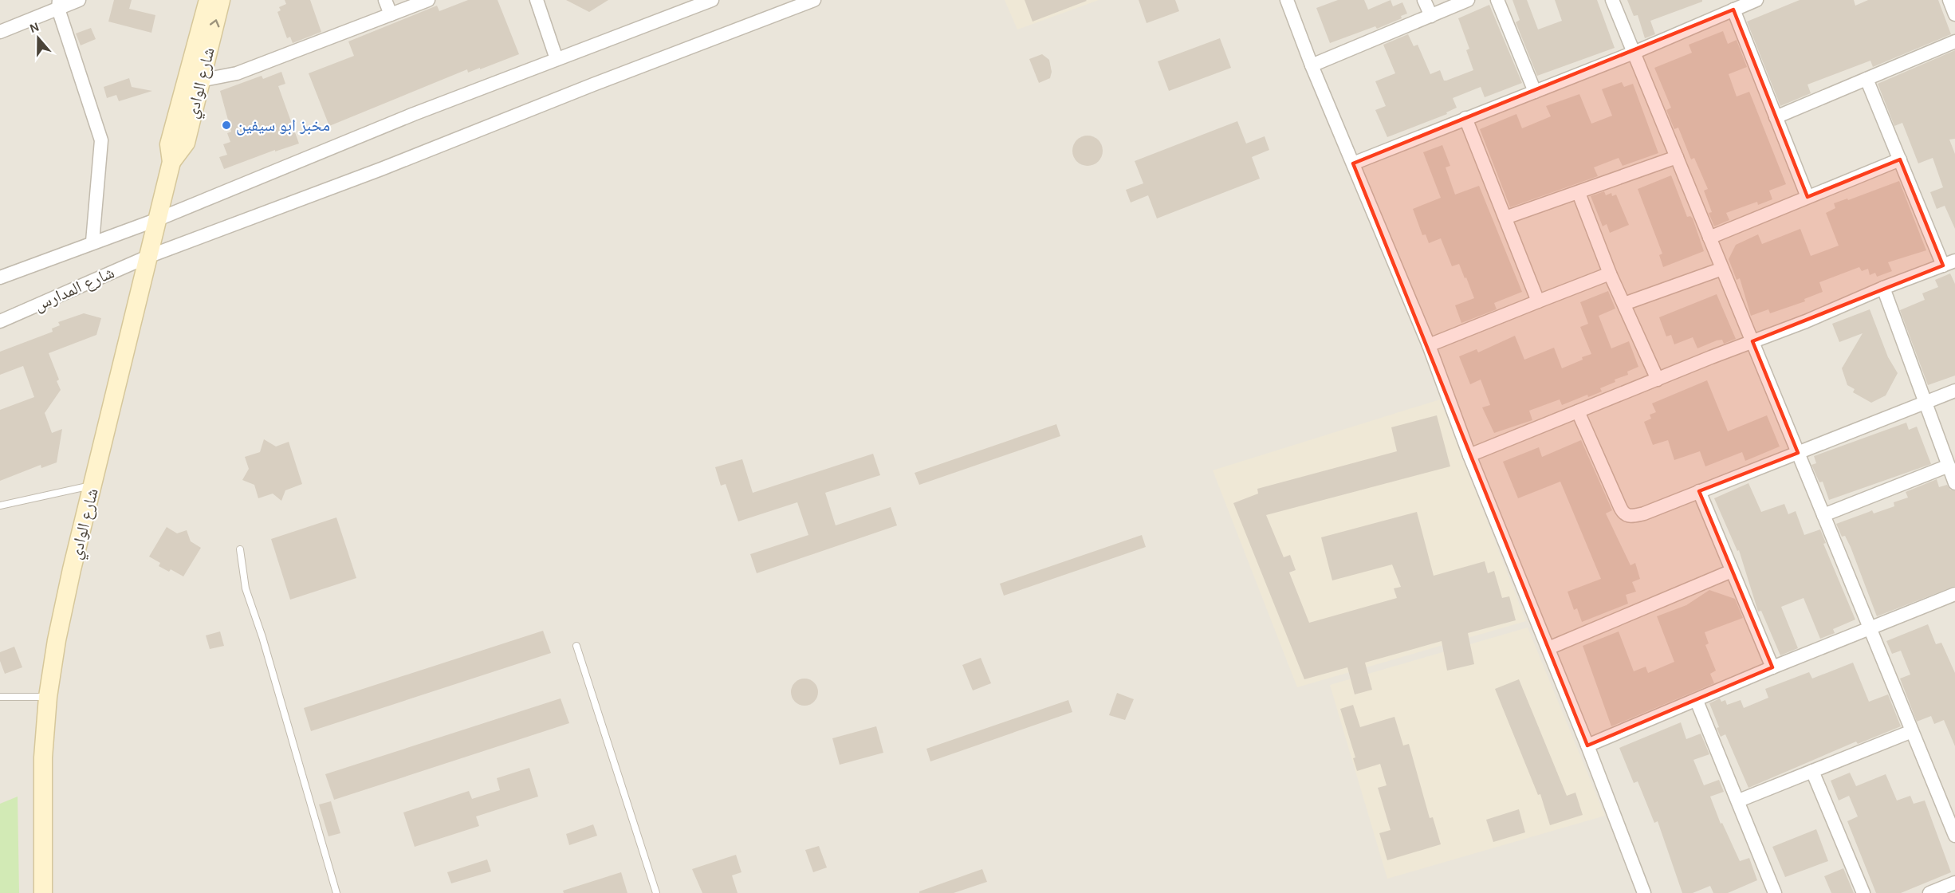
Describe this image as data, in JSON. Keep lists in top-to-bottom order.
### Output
{
  "streets": {
    "main road": ["شارع الوادي"],
    "street": ["شارع المدارس"]
  },
  "crossings": [
    ["شارع الوادي", "شارع المدارس"]
  ],
  "places": ["مخبز ابو سيفين"],
  "north": "top"
}
